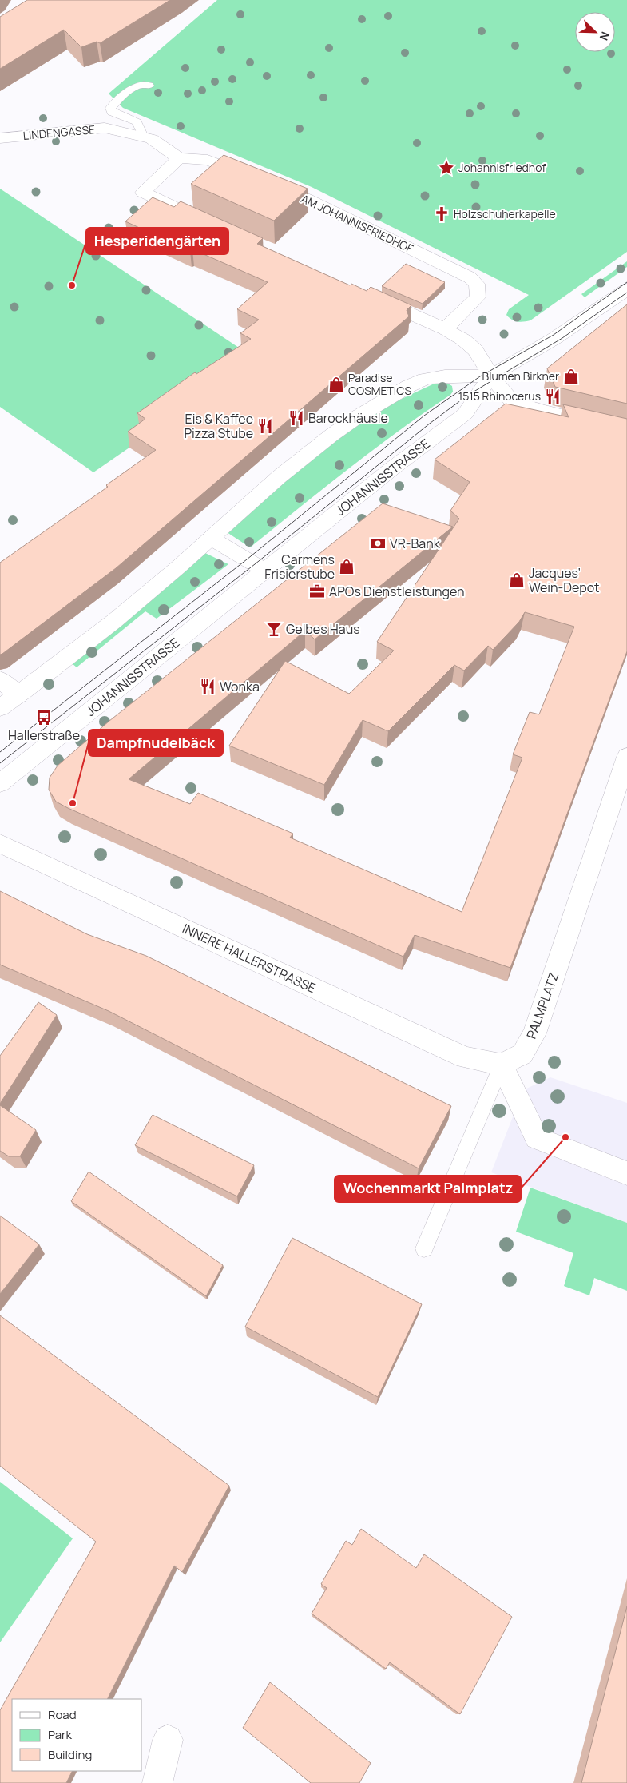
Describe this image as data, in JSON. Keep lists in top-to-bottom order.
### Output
{
  "streets": {
    "street": [
      "LINDENGASSE",
      "AM JOHANNISFRIEDHOF",
      "JOHANNISSTRASSE",
      "INNERE HALLERSTRASSE",
      "PALMPLATZ"
    ]
  },
  "crossings": [
    ["INNERE HALLERSTRASSE", "PALMPLATZ"]
  ],
  "places": {
    "place": ["Johannisfriedhof"],
    "church": ["Holzschuherkapelle"],
    "other": ["Hesperidengärten", "Dampfnudelbäck", "Wochenmarkt Palmplatz"],
    "shop": [
      "Blumen Birkner",
      "Paradise COSMETICS",
      "Carmens Frisierstube",
      "Jacques’ Wein-Depot"
    ],
    "restaurant": [
      "1515 Rhinocerus",
      "Barockhäusle",
      "Eis & Kaffee Pizza Stube",
      "Wonka"
    ],
    "bank": ["VR-Bank"],
    "office": ["APOs Dienstleistungen"],
    "bar": ["Gelbes Haus"],
    "bus stop": ["Hallerstraße"]
  },
  "legend": ["Road", "Park", "Building"],
  "north": "bottom right"
}
